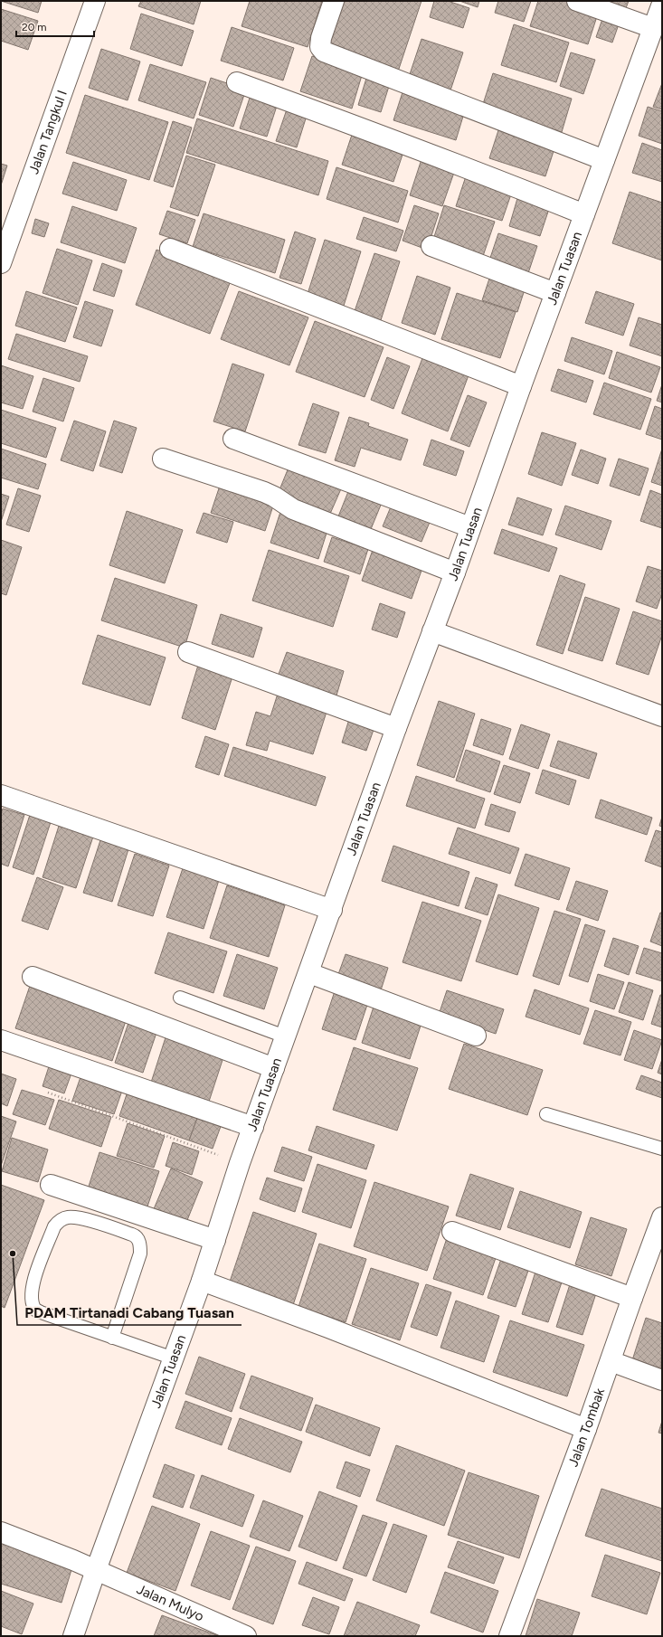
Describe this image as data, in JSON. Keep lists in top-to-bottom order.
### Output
{
  "streets": {
    "street": [
      "Jalan Tangkul I",
      "Jalan Tuasan",
      "Jalan Tombak",
      "Jalan Mulyo"
    ]
  },
  "crossings": [
    ["Jalan Tuasan", "Jalan Mulyo"]
  ],
  "places": ["PDAM Tirtanadi Cabang Tuasan"],
  "scale_bar": "20 m"
}
